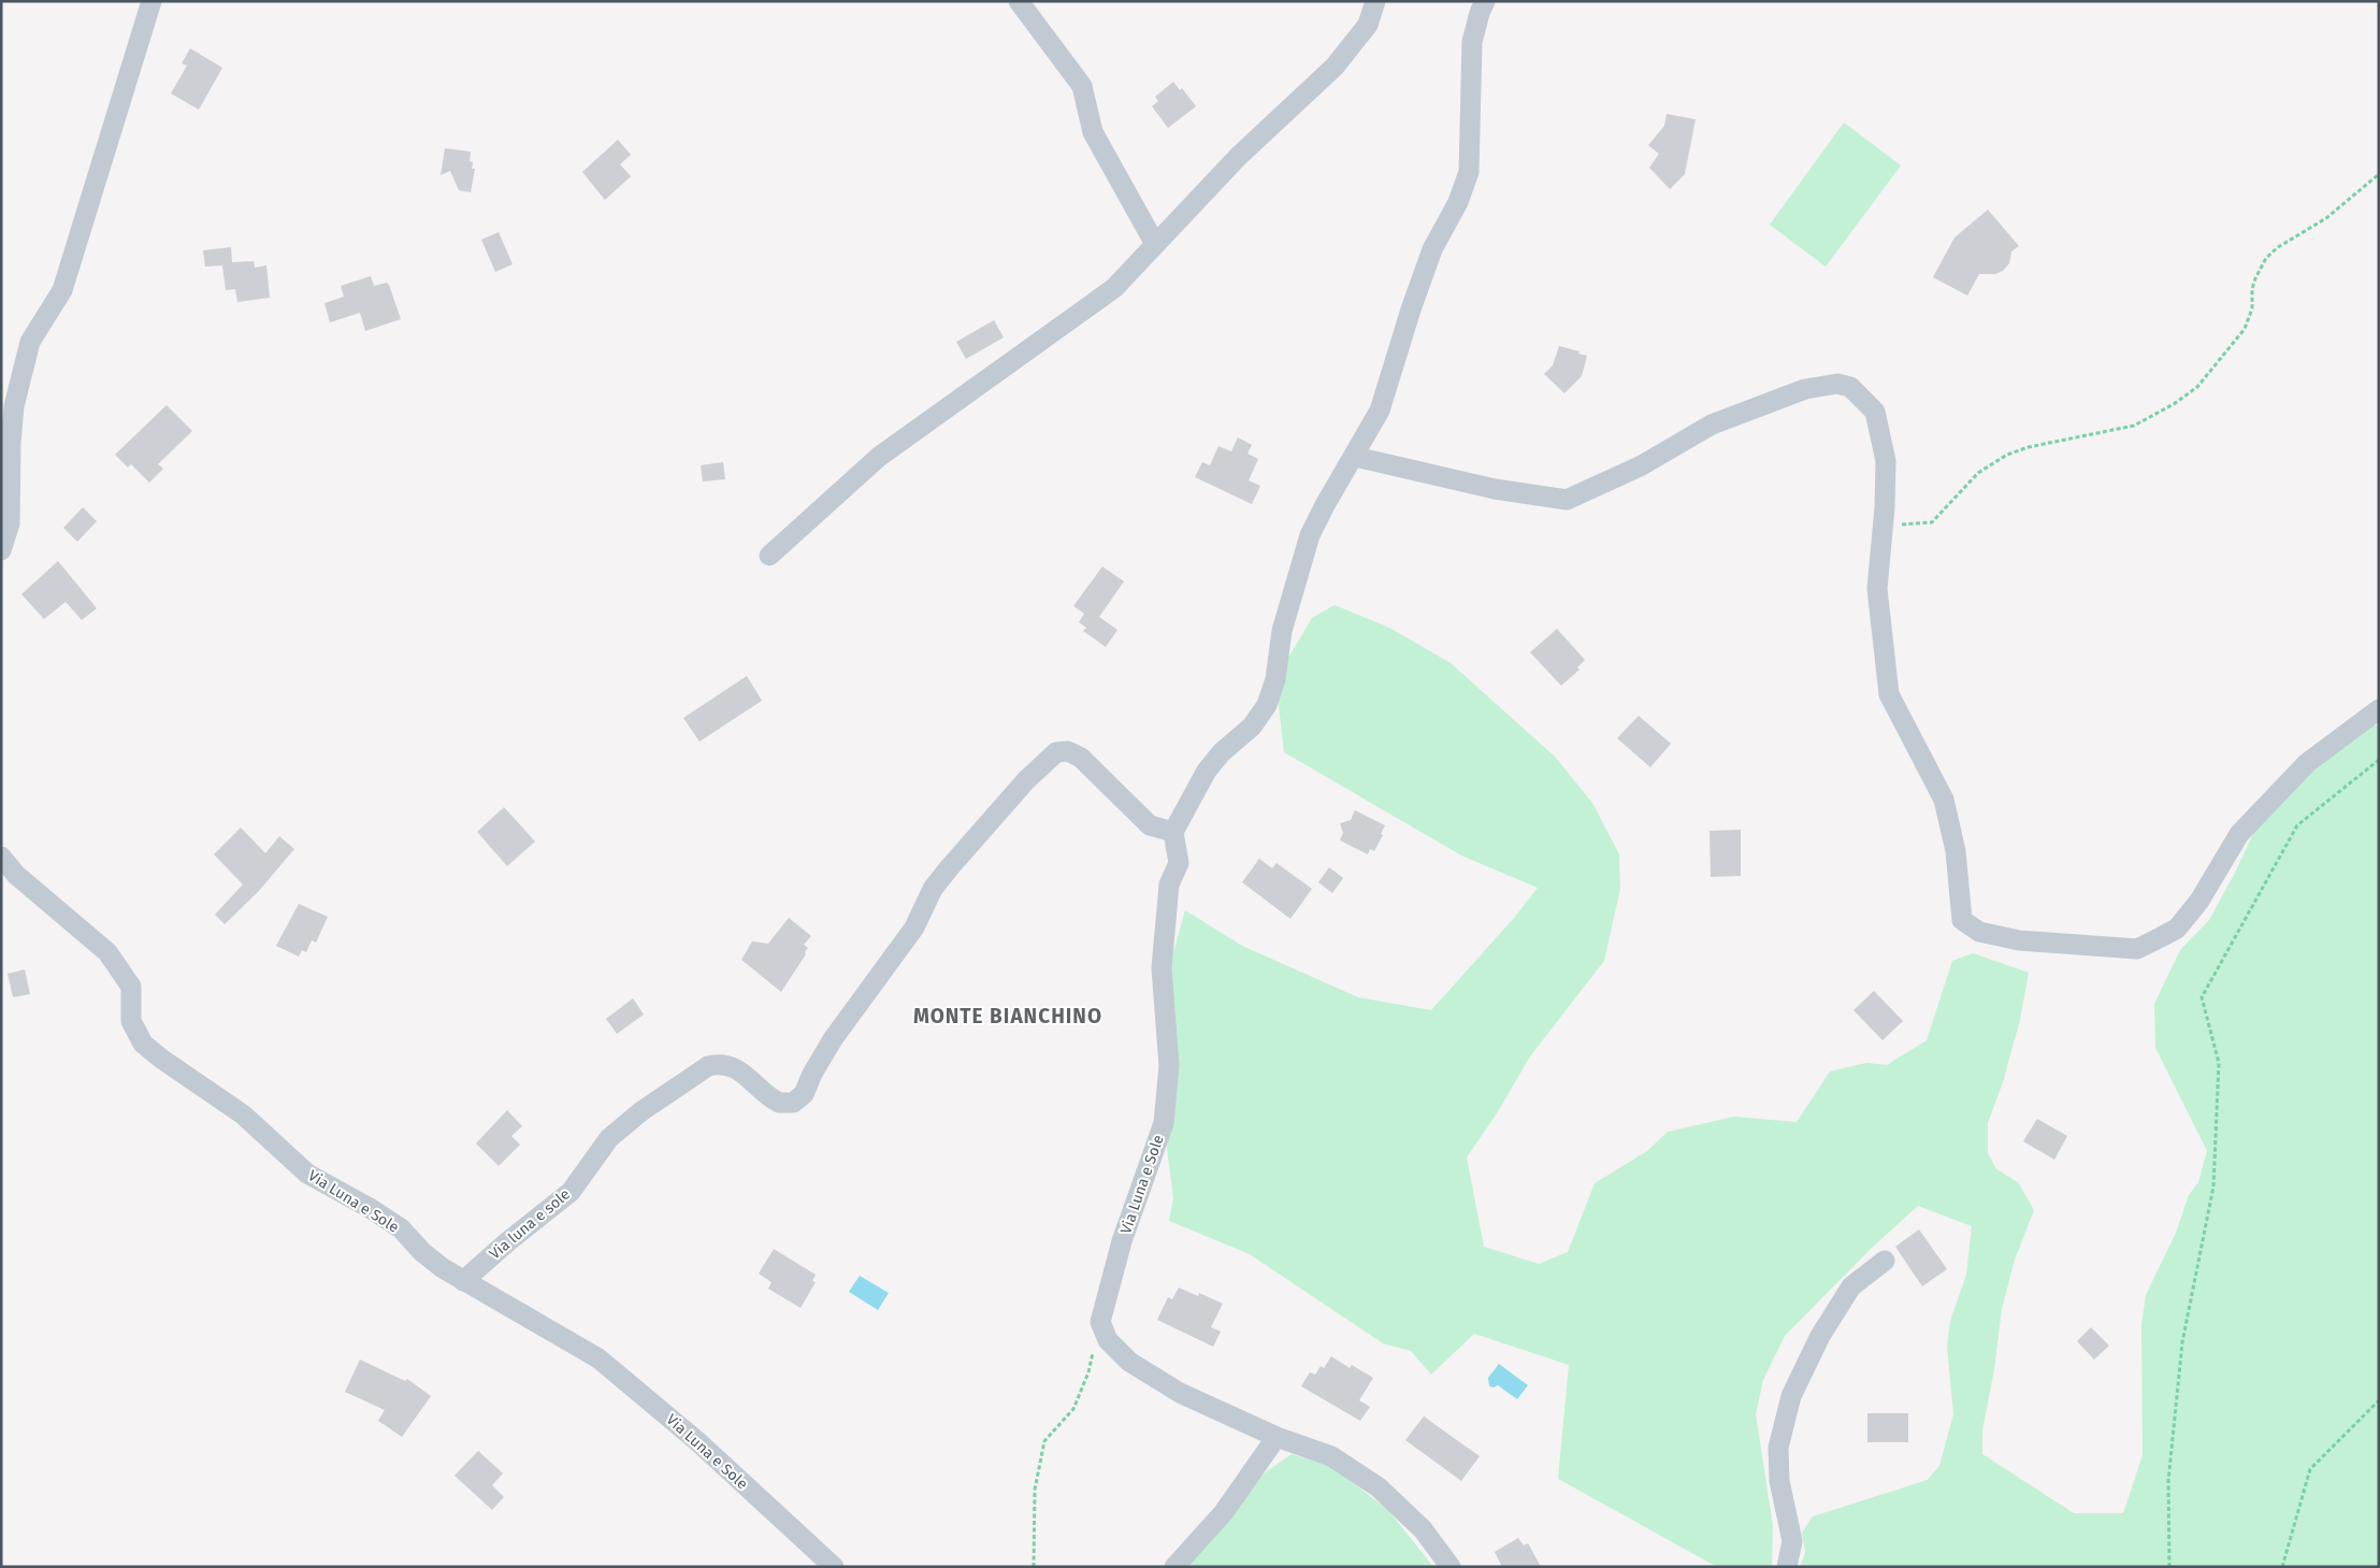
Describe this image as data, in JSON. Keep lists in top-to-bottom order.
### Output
{
  "streets": {
    "street": ["Via Luna e Sole", "Via luna e sole"]
  },
  "crossings": [
    ["Via Luna e Sole", "Via luna e sole"]
  ],
  "districts": ["MONTE BIANCHINO"]
}
